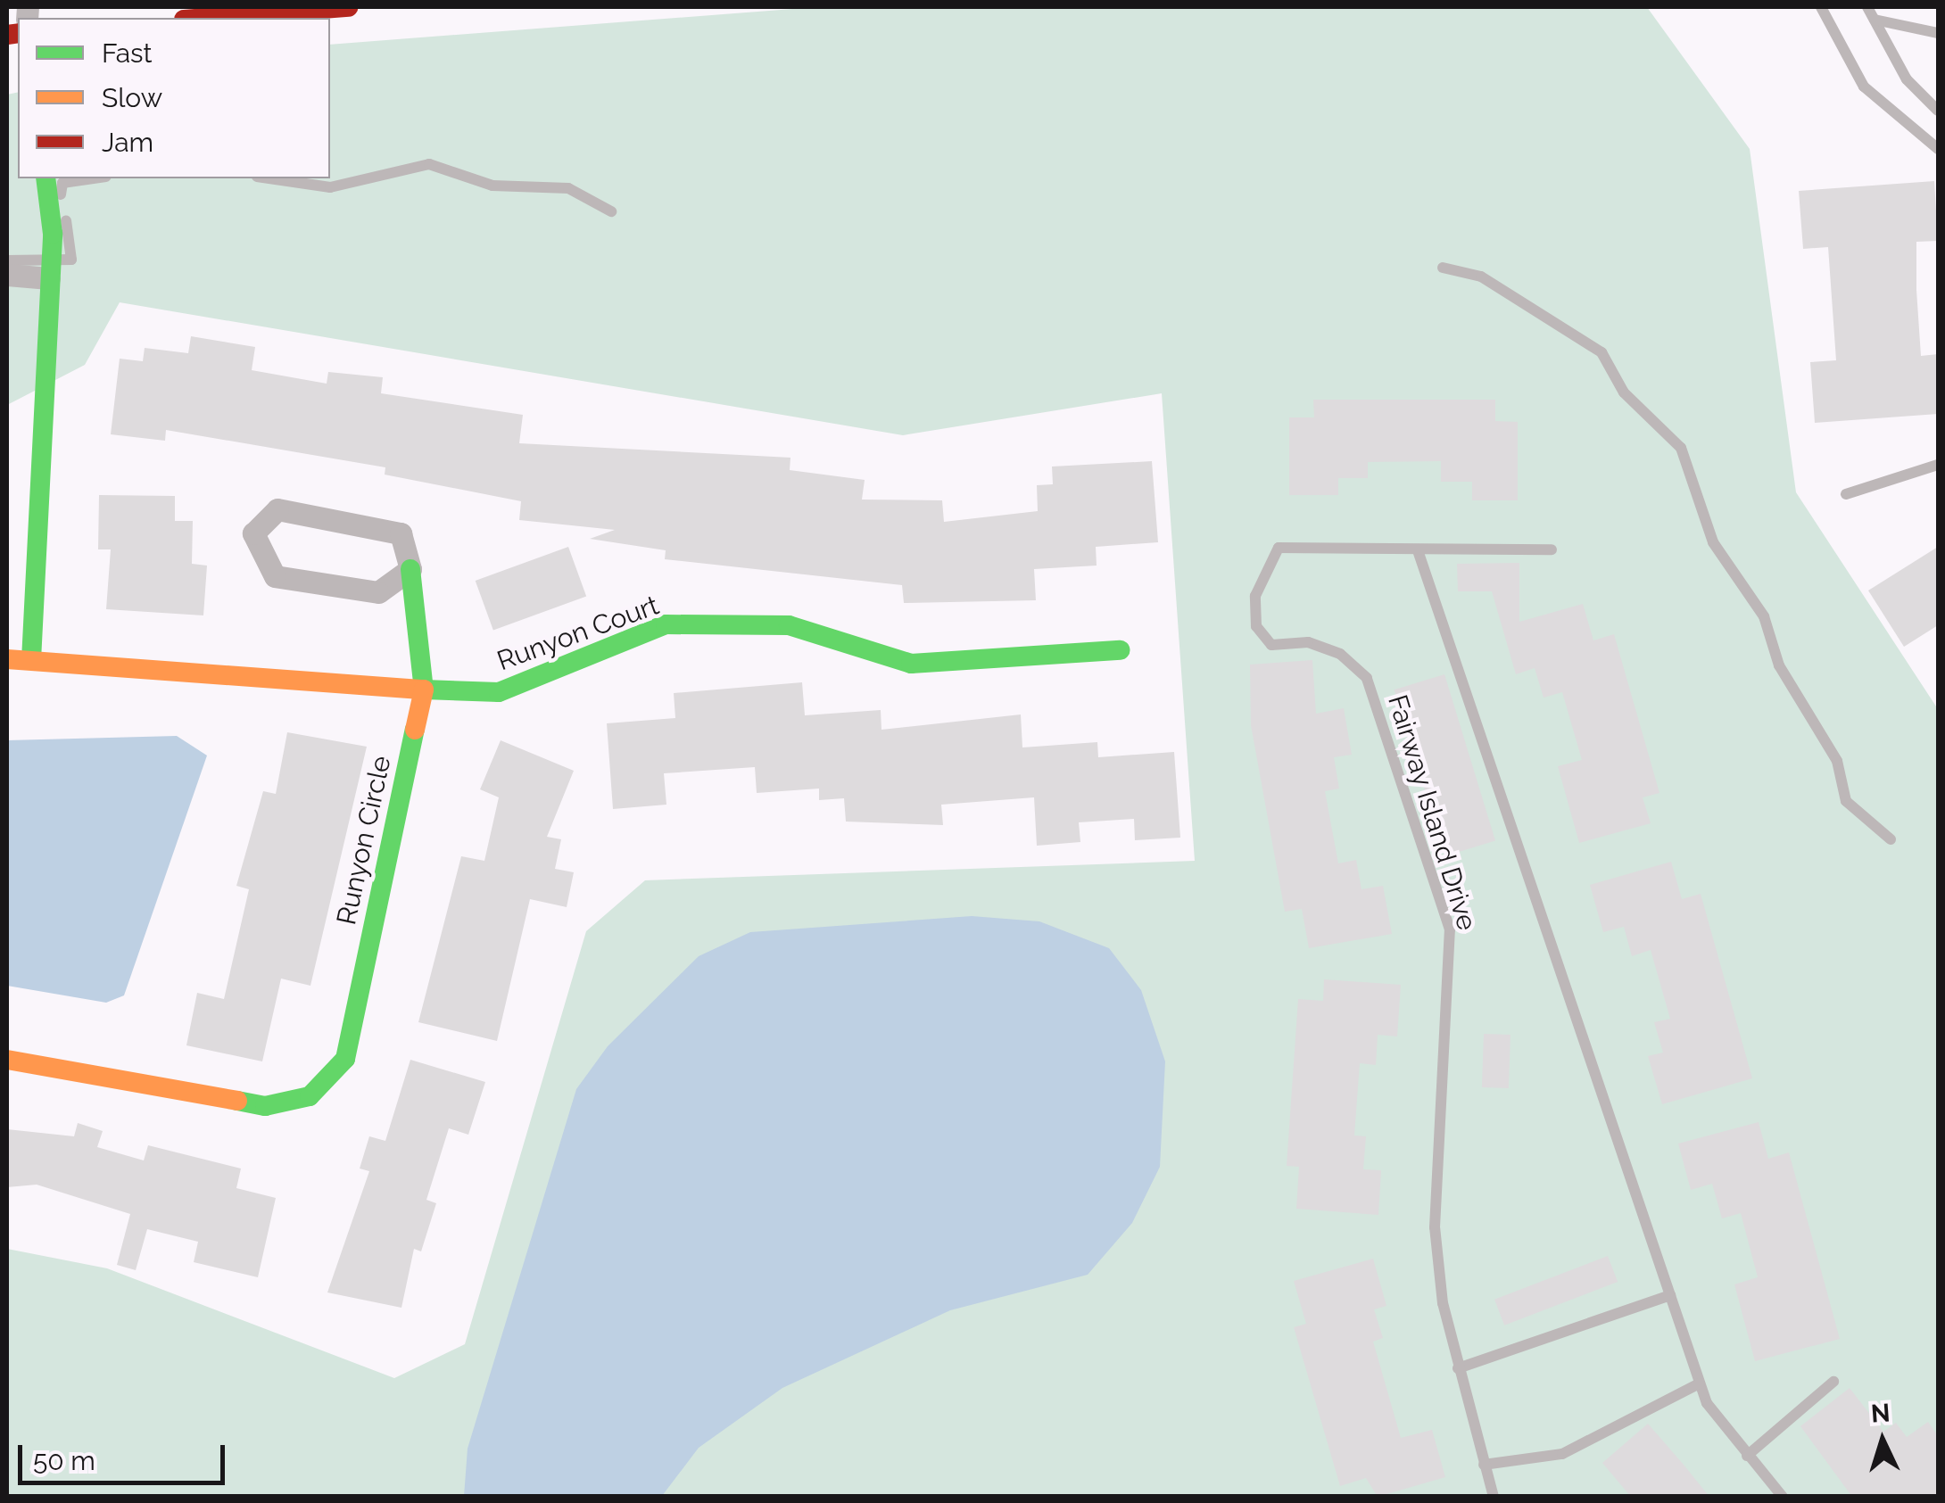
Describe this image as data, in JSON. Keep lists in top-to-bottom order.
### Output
{
  "streets": {
    "street": ["Runyon Court", "Runyon Circle"],
    "lane": ["Fairway Island Drive"]
  },
  "crossings": [
    ["Runyon Court", "Runyon Circle"]
  ],
  "legend": ["Fast", "Slow", "Jam"],
  "scale_bar": "50 m",
  "north": "top"
}
